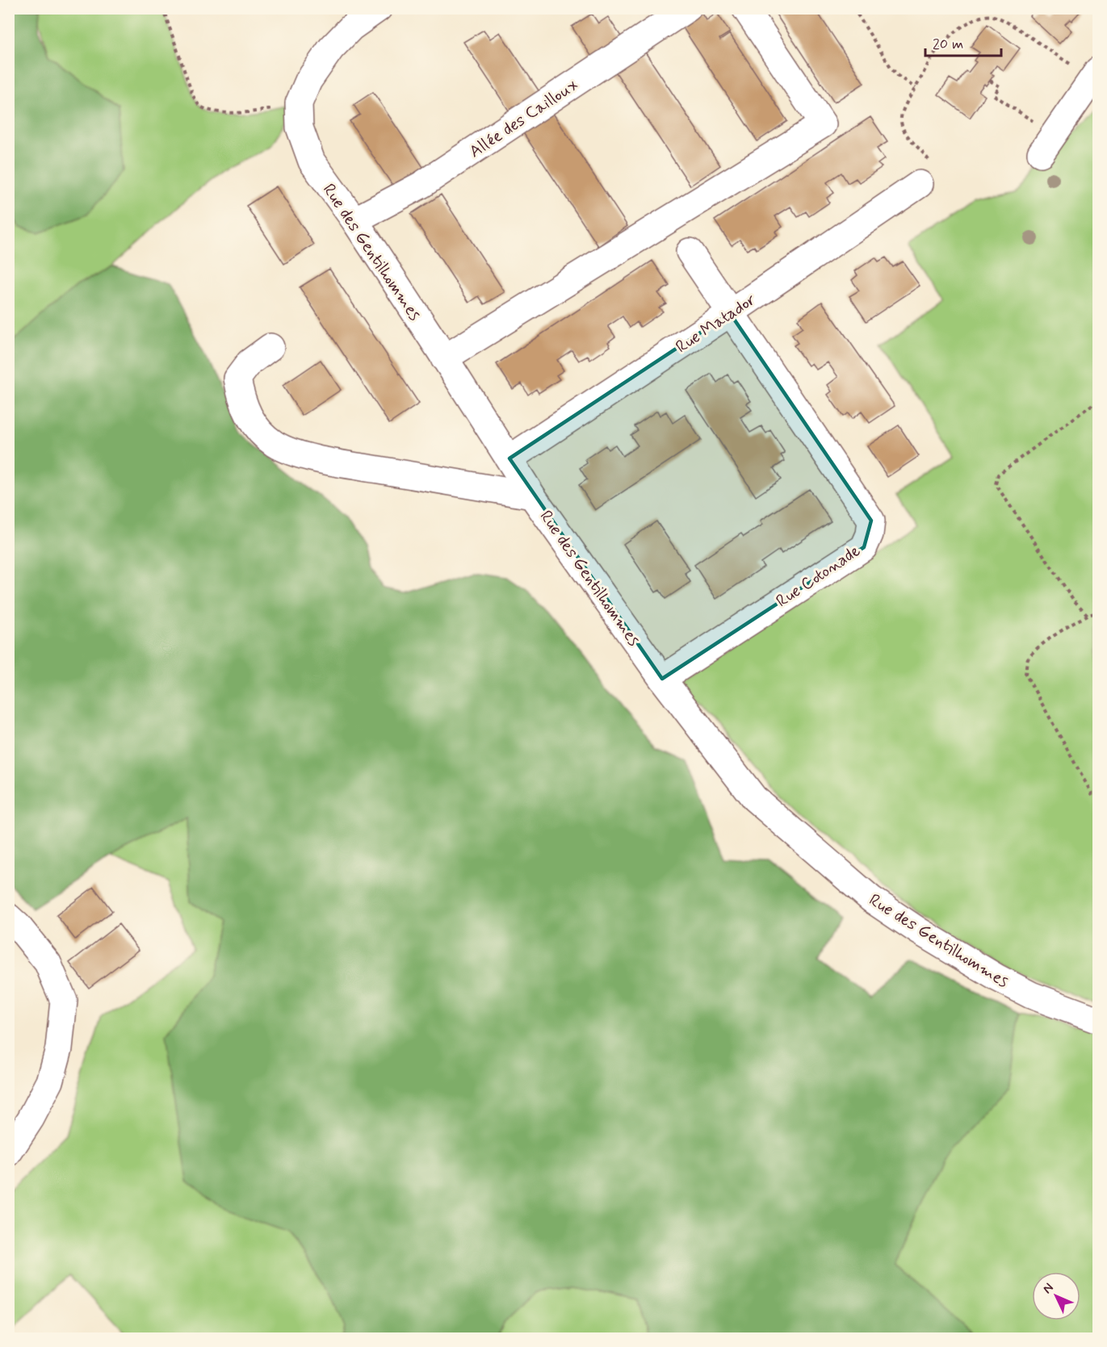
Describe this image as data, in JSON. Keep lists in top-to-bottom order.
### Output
{
  "streets": {
    "street": [
      "Allée des Cailloux",
      "Rue des Gentilhommes",
      "Rue Matador",
      "Rue Cotonade"
    ]
  },
  "crossings": [
    ["Allée des Cailloux", "Rue des Gentilhommes"],
    ["Rue des Gentilhommes", "Rue Matador"],
    ["Rue des Gentilhommes", "Rue Cotonade"],
    ["Rue Matador", "Rue Cotonade"]
  ],
  "scale_bar": "20 m",
  "north": "top left"
}
